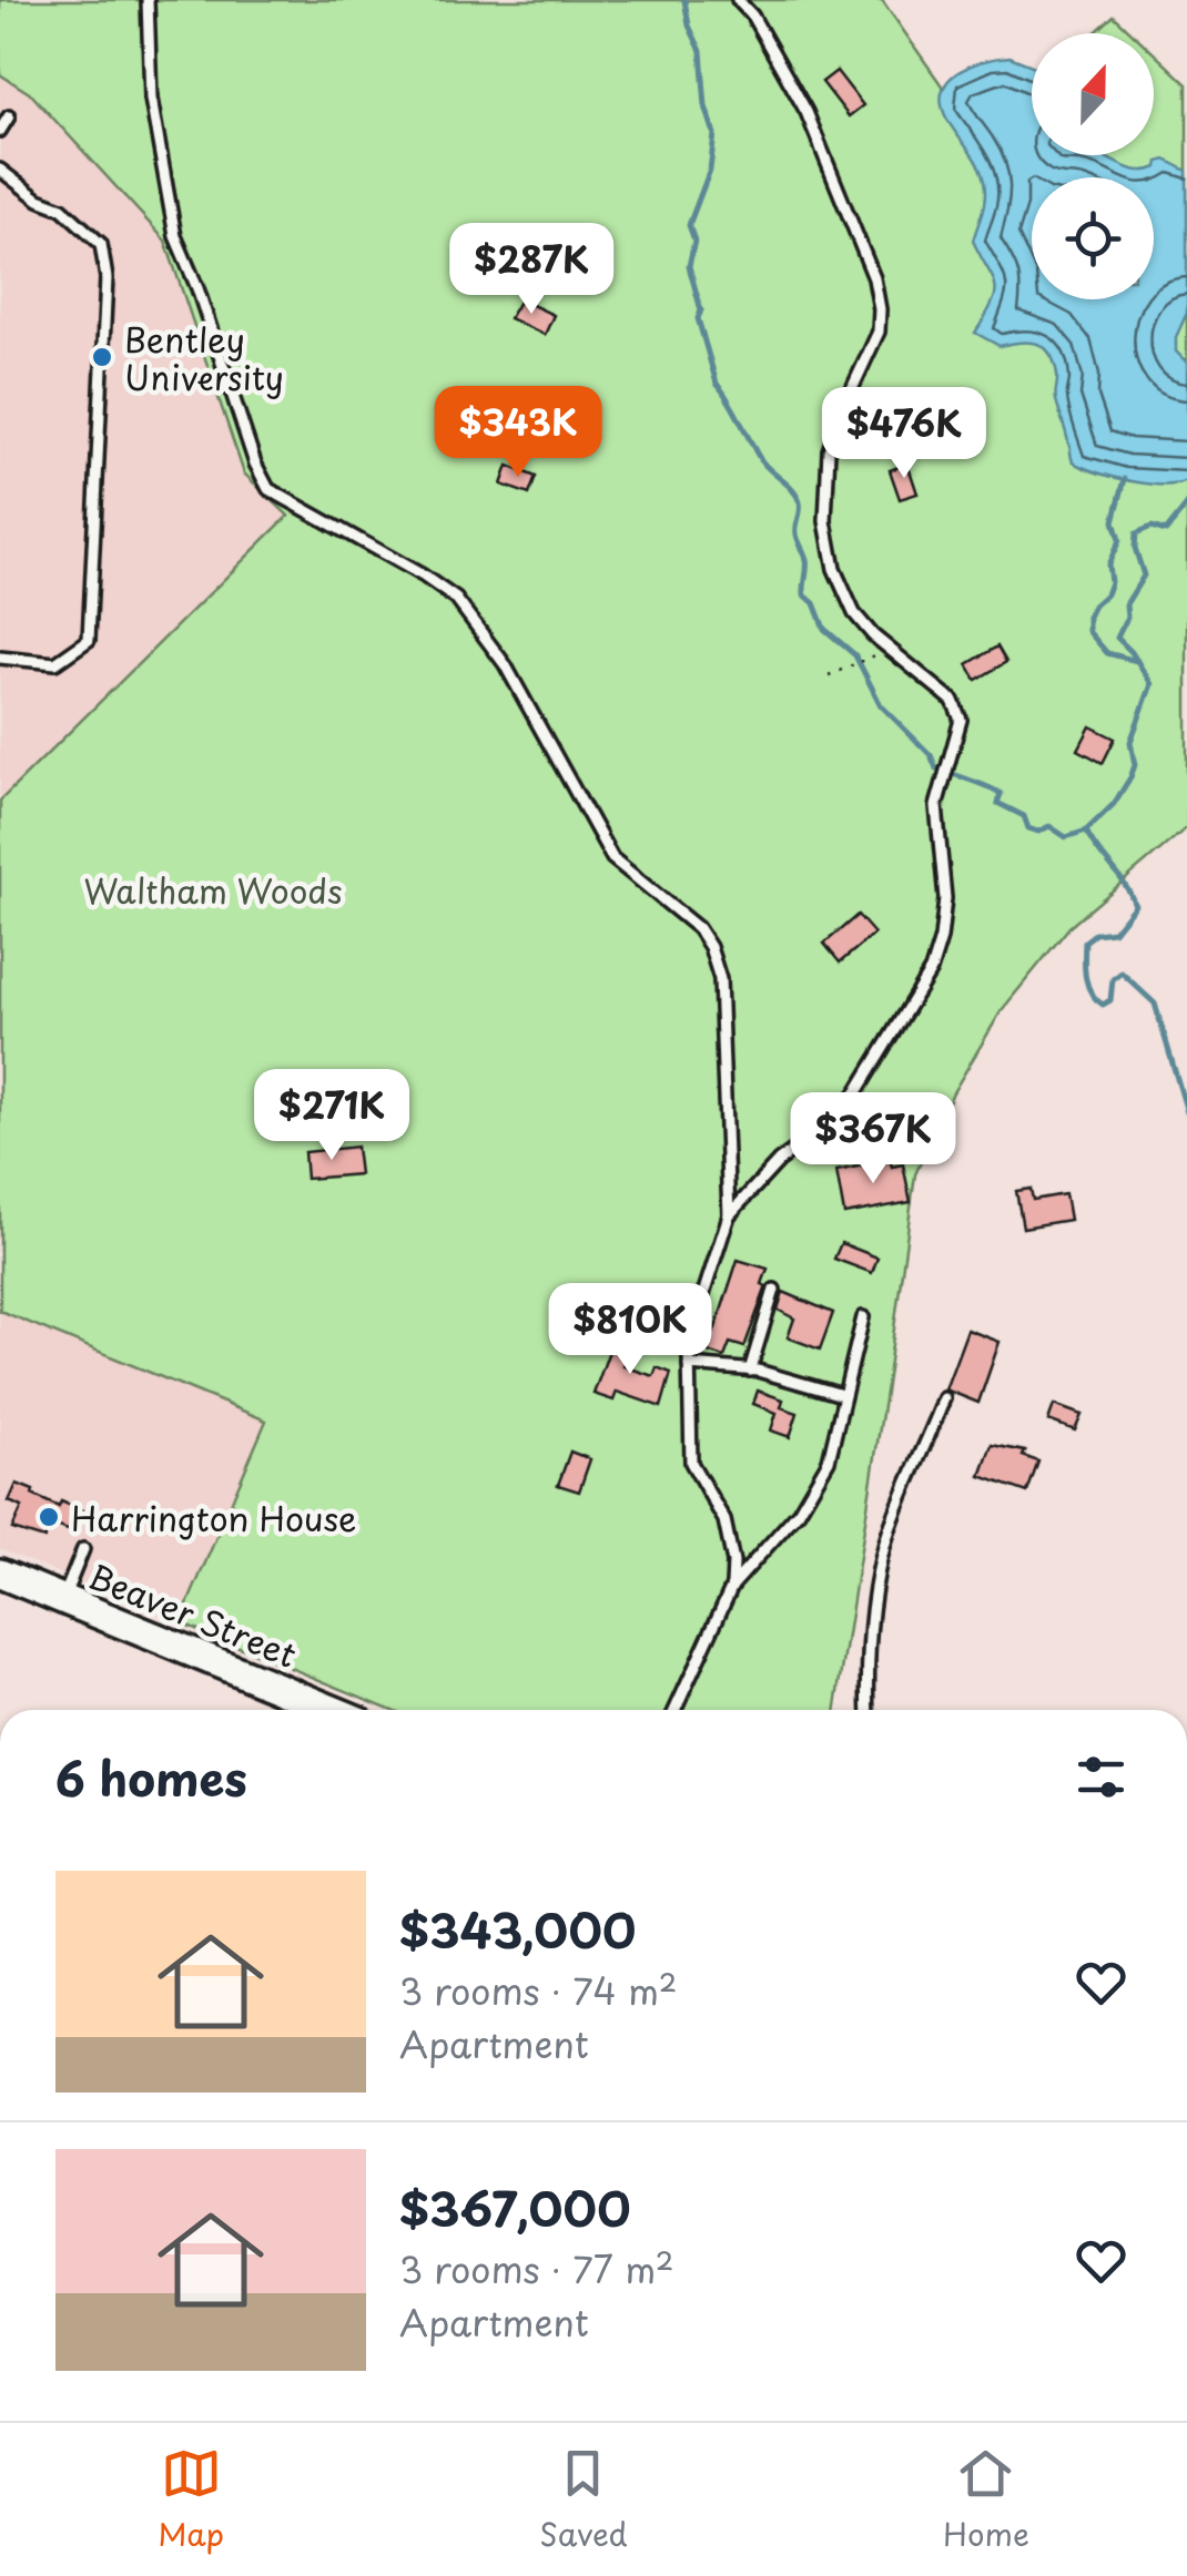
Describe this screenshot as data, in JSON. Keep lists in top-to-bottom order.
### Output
{
  "streets": {
    "main road": ["Beaver Street"]
  },
  "parks": ["Waltham Woods"],
  "places": ["Bentley University", "Harrington House"],
  "north": "top",
  "page": {
    "price": [
      "$287K",
      "$343K",
      "$476K",
      "$271K",
      "$367K",
      "$810K"
    ],
    "heading": "6 homes",
    "list": [
      {
        "name": "$343,000",
        "note": "3 rooms · 74 m² · Apartment"
      },
      {
        "name": "$367,000",
        "note": "3 rooms · 77 m² · Apartment"
      }
    ],
    "tabs": ["Map", "Saved", "Home"]
  }
}
